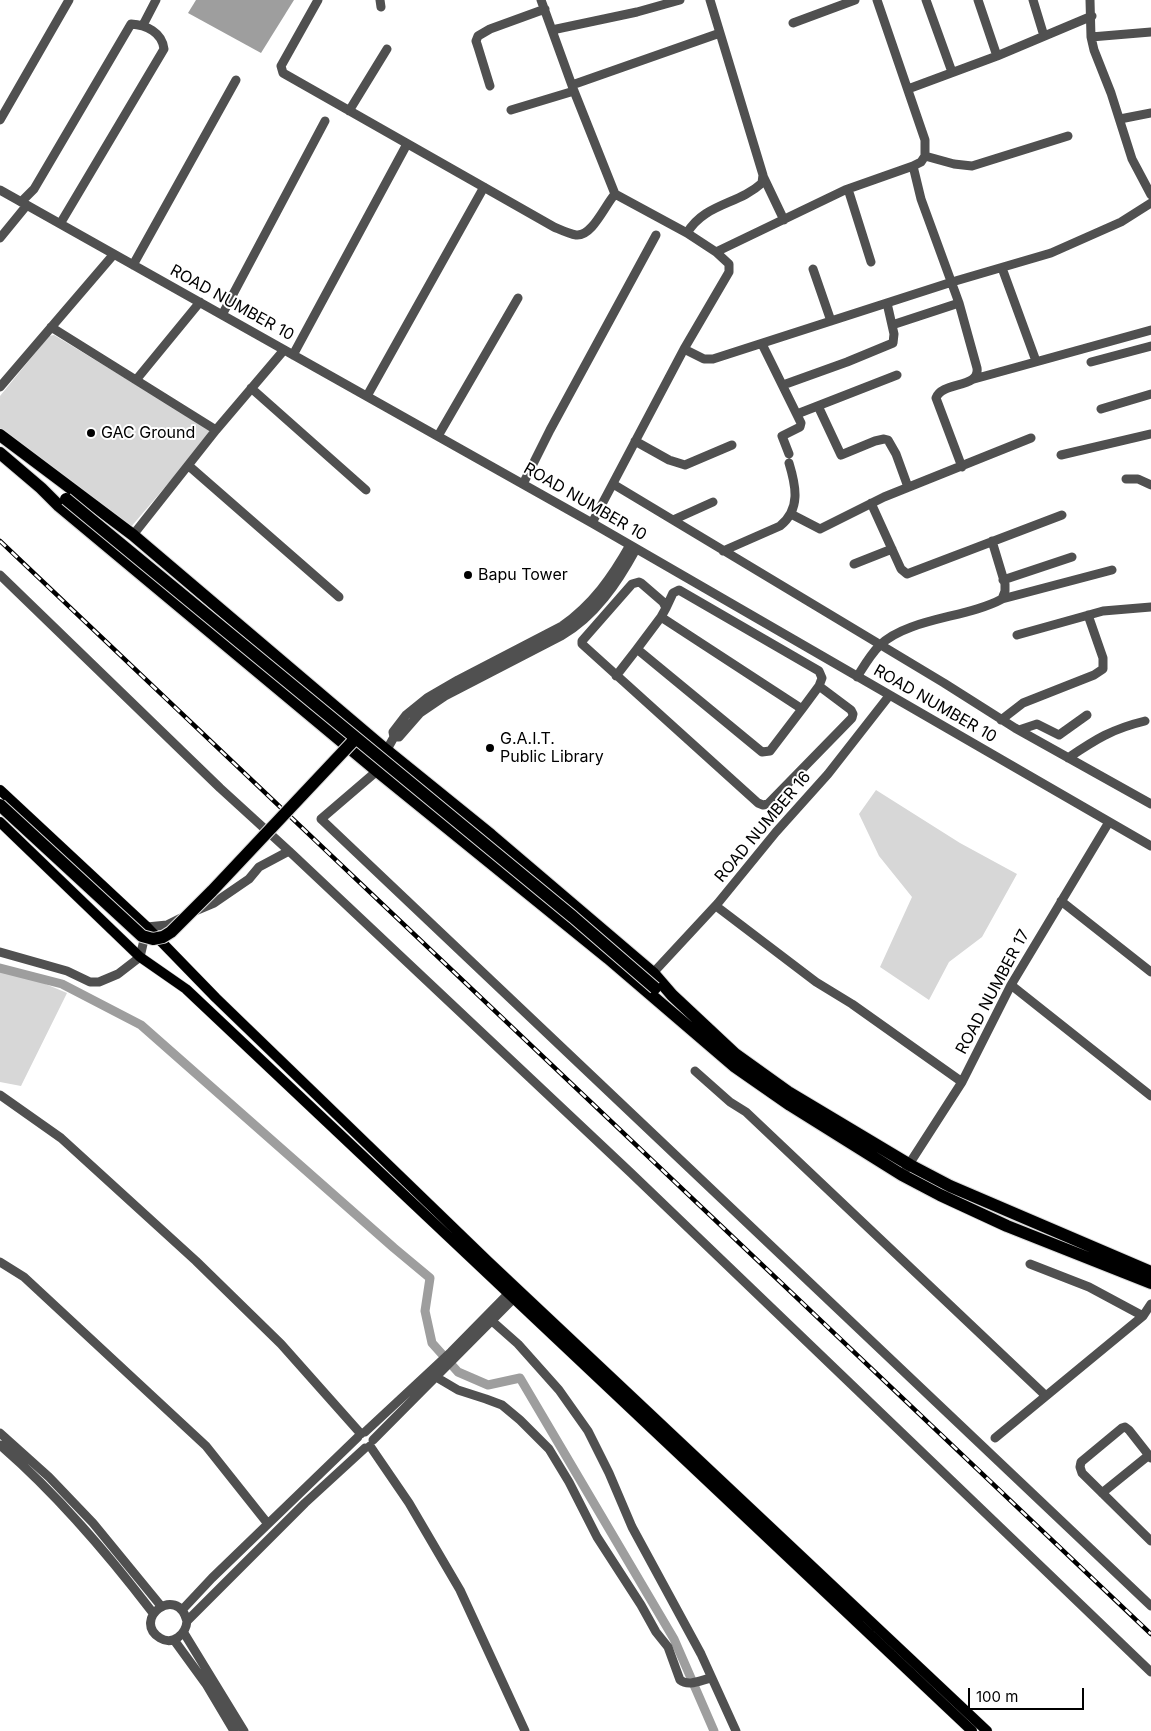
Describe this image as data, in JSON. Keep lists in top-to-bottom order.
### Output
{
  "streets": {
    "street": ["ROAD NUMBER 10", "ROAD NUMBER 16", "ROAD NUMBER 17"]
  },
  "crossings": [
    ["ROAD NUMBER 10", "ROAD NUMBER 16"],
    ["ROAD NUMBER 10", "ROAD NUMBER 17"]
  ],
  "places": ["GAC Ground", "Bapu Tower", "G.A.I.T. Public Library"],
  "scale_bar": "100 m"
}
